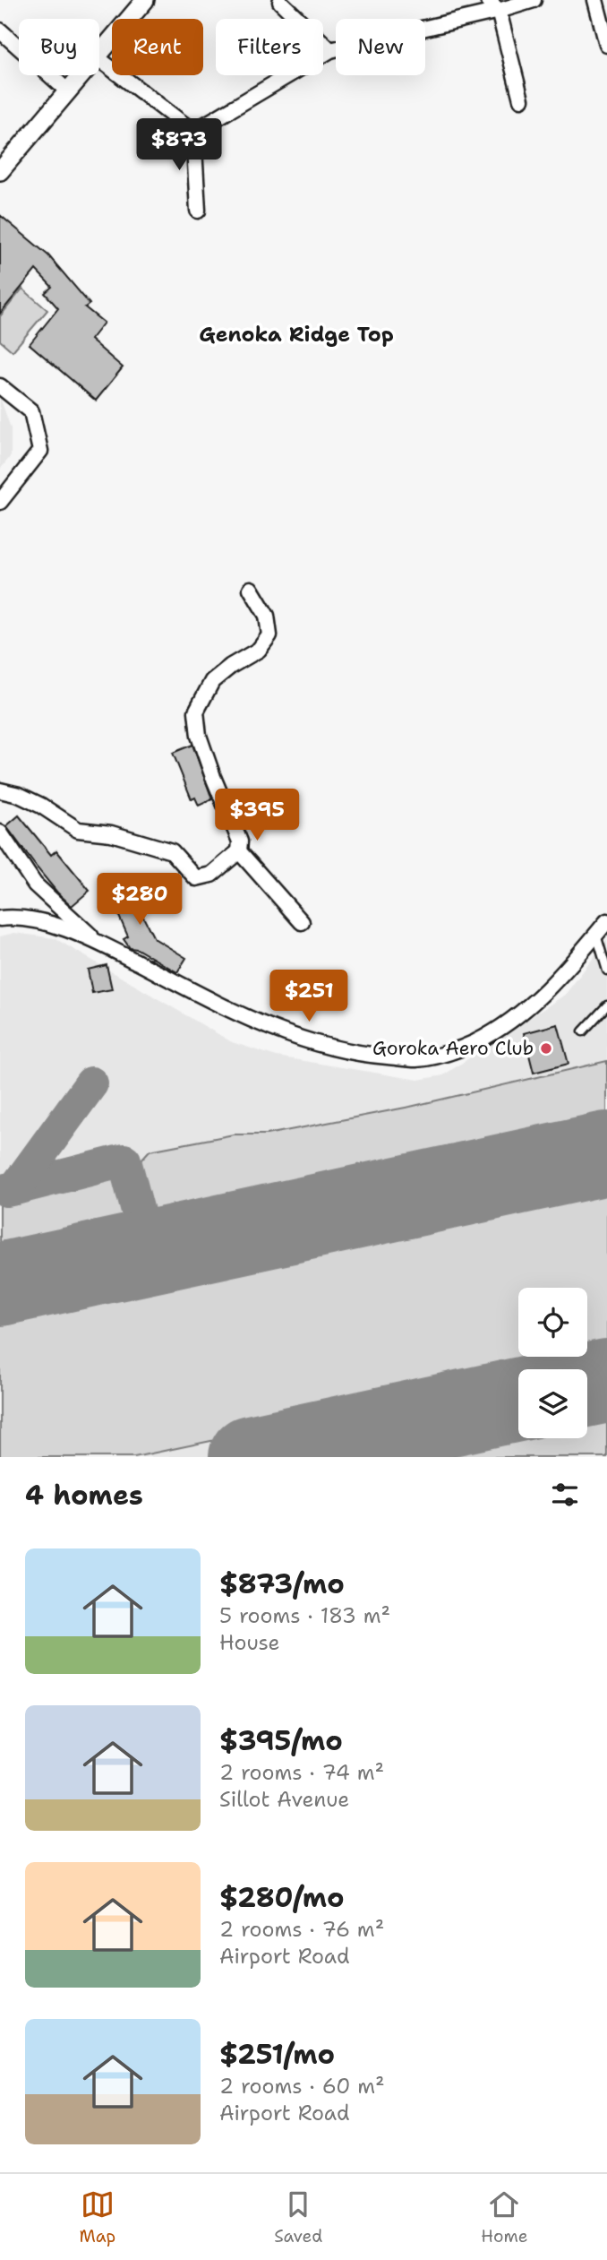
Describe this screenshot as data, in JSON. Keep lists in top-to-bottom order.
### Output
{
  "districts": ["Genoka Ridge Top"],
  "places": ["Goroka Aero Club"],
  "page": {
    "chip": [
      "Buy",
      "Rent",
      "Filters",
      "New"
    ],
    "price": [
      "$873",
      "$395",
      "$280",
      "$251"
    ],
    "heading": "4 homes",
    "list": [
      {
        "name": "$873/mo",
        "note": "5 rooms · 183 m² · House"
      },
      {
        "name": "$395/mo",
        "note": "2 rooms · 74 m² · Sillot Avenue"
      },
      {
        "name": "$280/mo",
        "note": "2 rooms · 76 m² · Airport Road"
      },
      {
        "name": "$251/mo",
        "note": "2 rooms · 60 m² · Airport Road"
      }
    ],
    "tabs": ["Map", "Saved", "Home"]
  }
}
